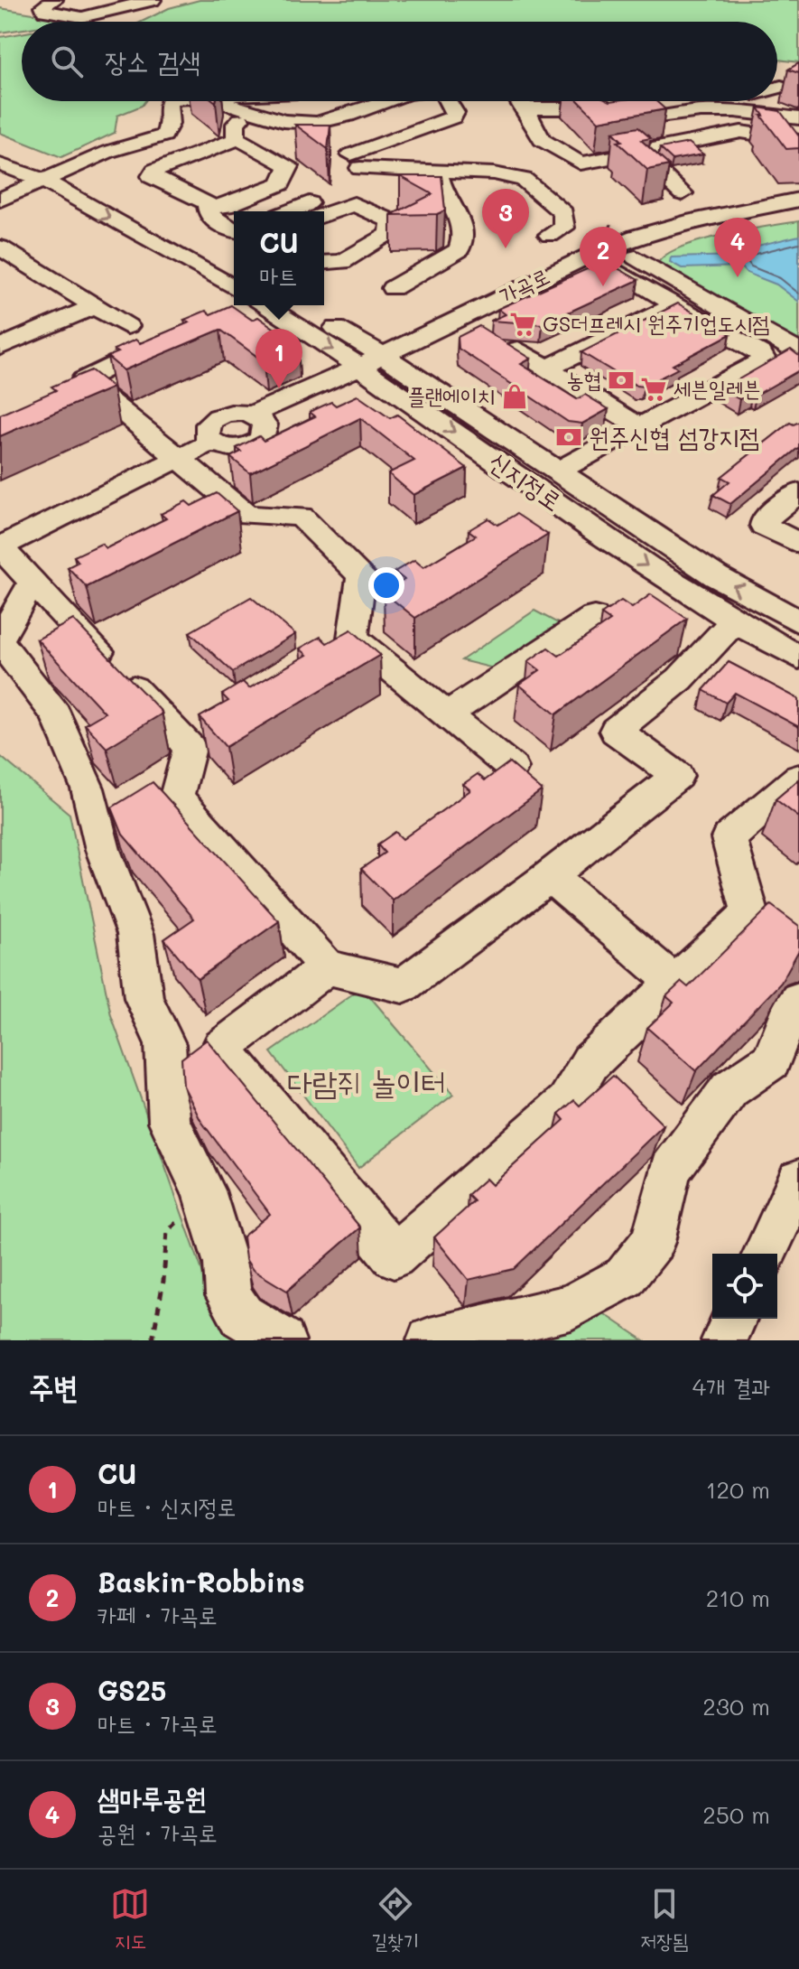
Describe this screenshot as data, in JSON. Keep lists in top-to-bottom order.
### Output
{
  "streets": {
    "street": ["가곡로", "신지정로"]
  },
  "crossings": [
    ["가곡로", "신지정로"]
  ],
  "parks": ["다람쥐 놀이터"],
  "places": {
    "supermarket": ["GS더프레시 원주기업도시점", "세븐일레븐"],
    "bank": ["농협", "원주신협 섬강지점"],
    "shop": ["플랜에이치"]
  },
  "page": {
    "search": "장소 검색",
    "pins": [
      "3",
      "4",
      "2",
      "1"
    ],
    "popup": ["CU", "마트"],
    "heading": ["주변", "4개 결과"],
    "list": [
      {
        "mark": "1",
        "name": "CU",
        "note": "마트 · 신지정로",
        "value": "120 m"
      },
      {
        "mark": "2",
        "name": "Baskin-Robbins",
        "note": "카페 · 가곡로",
        "value": "210 m"
      },
      {
        "mark": "3",
        "name": "GS25",
        "note": "마트 · 가곡로",
        "value": "230 m"
      },
      {
        "mark": "4",
        "name": "샘마루공원",
        "note": "공원 · 가곡로",
        "value": "250 m"
      }
    ],
    "nav": ["지도", "길찾기", "저장됨"]
  }
}
